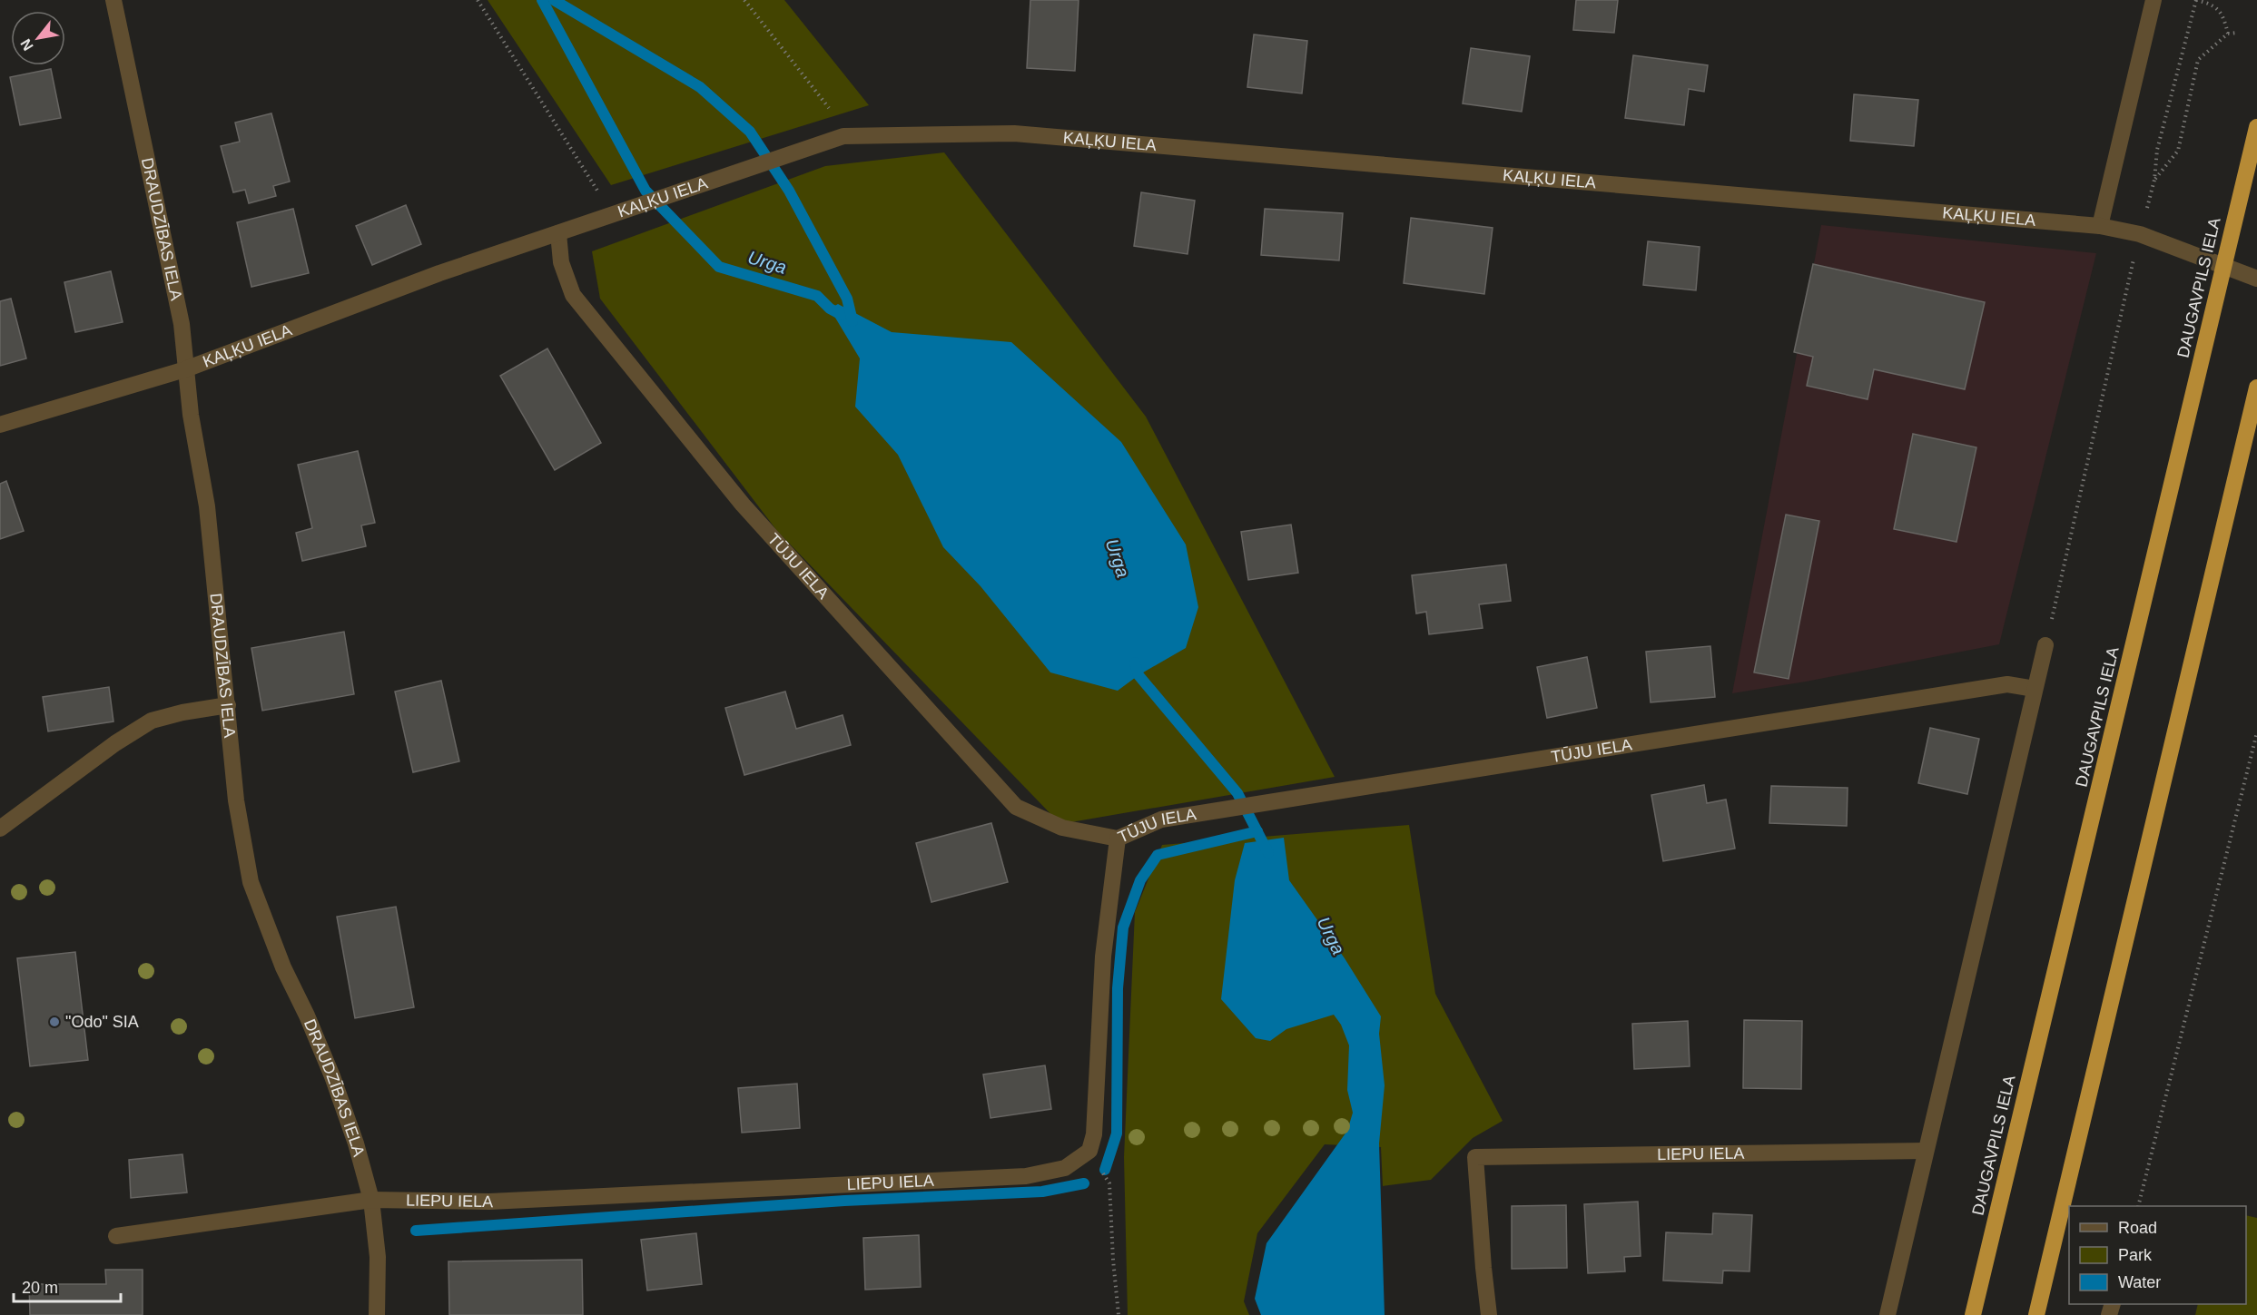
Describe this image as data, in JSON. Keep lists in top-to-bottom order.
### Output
{
  "streets": {
    "highway": ["DAUGAVPILS IELA"],
    "street": [
      "KAĻĶU IELA",
      "DRAUDZĪBAS IELA",
      "TŪJU IELA",
      "LIEPU IELA"
    ]
  },
  "crossings": [
    ["KAĻĶU IELA", "DRAUDZĪBAS IELA"],
    ["KAĻĶU IELA", "DAUGAVPILS IELA"],
    ["KAĻĶU IELA", "TŪJU IELA"],
    ["DRAUDZĪBAS IELA", "LIEPU IELA"]
  ],
  "water": ["Urga"],
  "places": ["\"Odo\" SIA"],
  "legend": ["Road", "Park", "Water"],
  "scale_bar": "20 m",
  "north": "bottom left"
}
